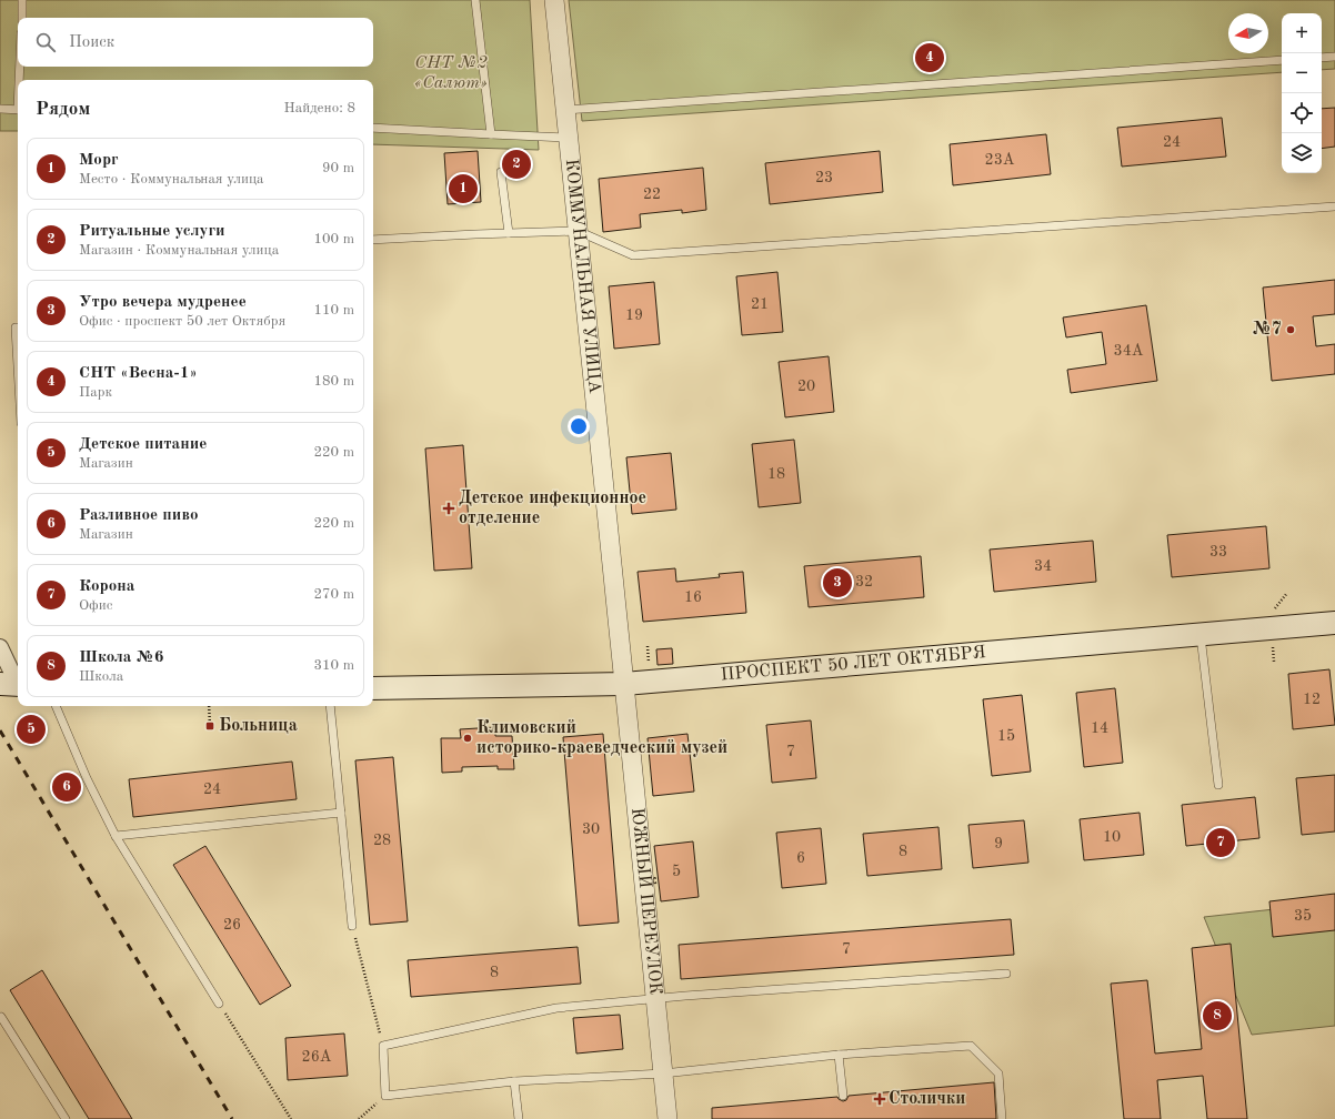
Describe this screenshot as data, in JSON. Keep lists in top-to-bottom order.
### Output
{
  "streets": {
    "main road": ["ПРОСПЕКТ 50 ЛЕТ ОКТЯБРЯ"],
    "street": ["КОММУНАЛЬНАЯ УЛИЦА", "ЮЖНЫЙ ПЕРЕУЛОК"]
  },
  "crossings": [
    ["КОММУНАЛЬНАЯ УЛИЦА", "ПРОСПЕКТ 50 ЛЕТ ОКТЯБРЯ"],
    ["КОММУНАЛЬНАЯ УЛИЦА", "ЮЖНЫЙ ПЕРЕУЛОК"],
    ["ПРОСПЕКТ 50 ЛЕТ ОКТЯБРЯ", "ЮЖНЫЙ ПЕРЕУЛОК"]
  ],
  "parks": ["СНТ №2 «Салют»"],
  "places": {
    "other": ["№7", "Климовский историко-краеведческий музей"],
    "health": ["Детское инфекционное отделение", "Столички"],
    "transit": ["Больница"]
  },
  "house_numbers": [
    "24",
    "23А",
    "23",
    "22",
    "21",
    "19",
    "34А",
    "20",
    "18",
    "33",
    "34",
    "32",
    "16",
    "12",
    "14",
    "15",
    "7",
    "24",
    "30",
    "10",
    "28",
    "9",
    "8",
    "6",
    "5",
    "35",
    "26",
    "7",
    "8",
    "26А"
  ],
  "north": "left",
  "page": {
    "map_buttons": ["+", "−"],
    "search": "Поиск",
    "pins": [
      "4",
      "2",
      "1",
      "3",
      "5",
      "6",
      "7",
      "8"
    ],
    "heading": ["Рядом", "Найдено: 8"],
    "list": [
      {
        "mark": "1",
        "name": "Морг",
        "note": "Место · Коммунальная улица",
        "value": "90 m"
      },
      {
        "mark": "2",
        "name": "Ритуальные услуги",
        "note": "Магазин · Коммунальная улица",
        "value": "100 m"
      },
      {
        "mark": "3",
        "name": "Утро вечера мудренее",
        "note": "Офис · проспект 50 лет Октября",
        "value": "110 m"
      },
      {
        "mark": "4",
        "name": "СНТ «Весна-1»",
        "note": "Парк",
        "value": "180 m"
      },
      {
        "mark": "5",
        "name": "Детское питание",
        "note": "Магазин",
        "value": "220 m"
      },
      {
        "mark": "6",
        "name": "Разливное пиво",
        "note": "Магазин",
        "value": "220 m"
      },
      {
        "mark": "7",
        "name": "Корона",
        "note": "Офис",
        "value": "270 m"
      },
      {
        "mark": "8",
        "name": "Школа №6",
        "note": "Школа",
        "value": "310 m"
      }
    ]
  }
}
